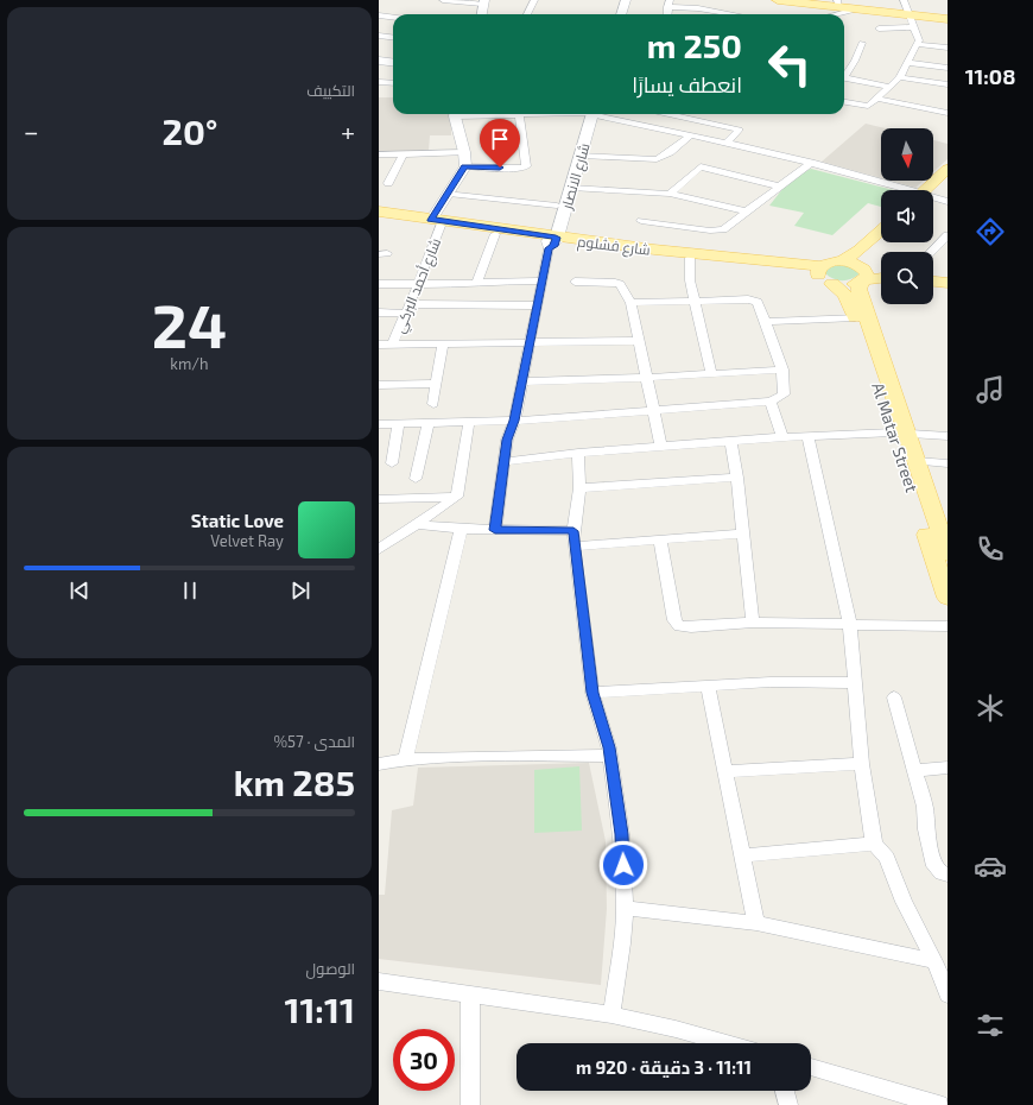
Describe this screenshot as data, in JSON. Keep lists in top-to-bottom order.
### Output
{
  "streets": {
    "main road": ["شارع الانصار", "شارع فشلوم", "Al Matar Street"],
    "street": ["شارع أحمد البركي"]
  },
  "crossings": [
    ["شارع الانصار", "شارع فشلوم"],
    ["شارع فشلوم", "شارع أحمد البركي"],
    ["شارع فشلوم", "Al Matar Street"]
  ],
  "north": "bottom",
  "page": {
    "tabs": "11:08",
    "tile": [
      "التكييف",
      ["24", "km/h"],
      ["المدى · 57%", "285 km"],
      ["الوصول", "11:11"]
    ],
    "turn": ["250 m", "انعطف يسارًا"],
    "heat": ["−", "20°", "+"],
    "song": ["Static Love", "Velvet Ray"],
    "limit": "30",
    "trip": "11:11 · 3 دقيقة · 920 m"
  }
}
